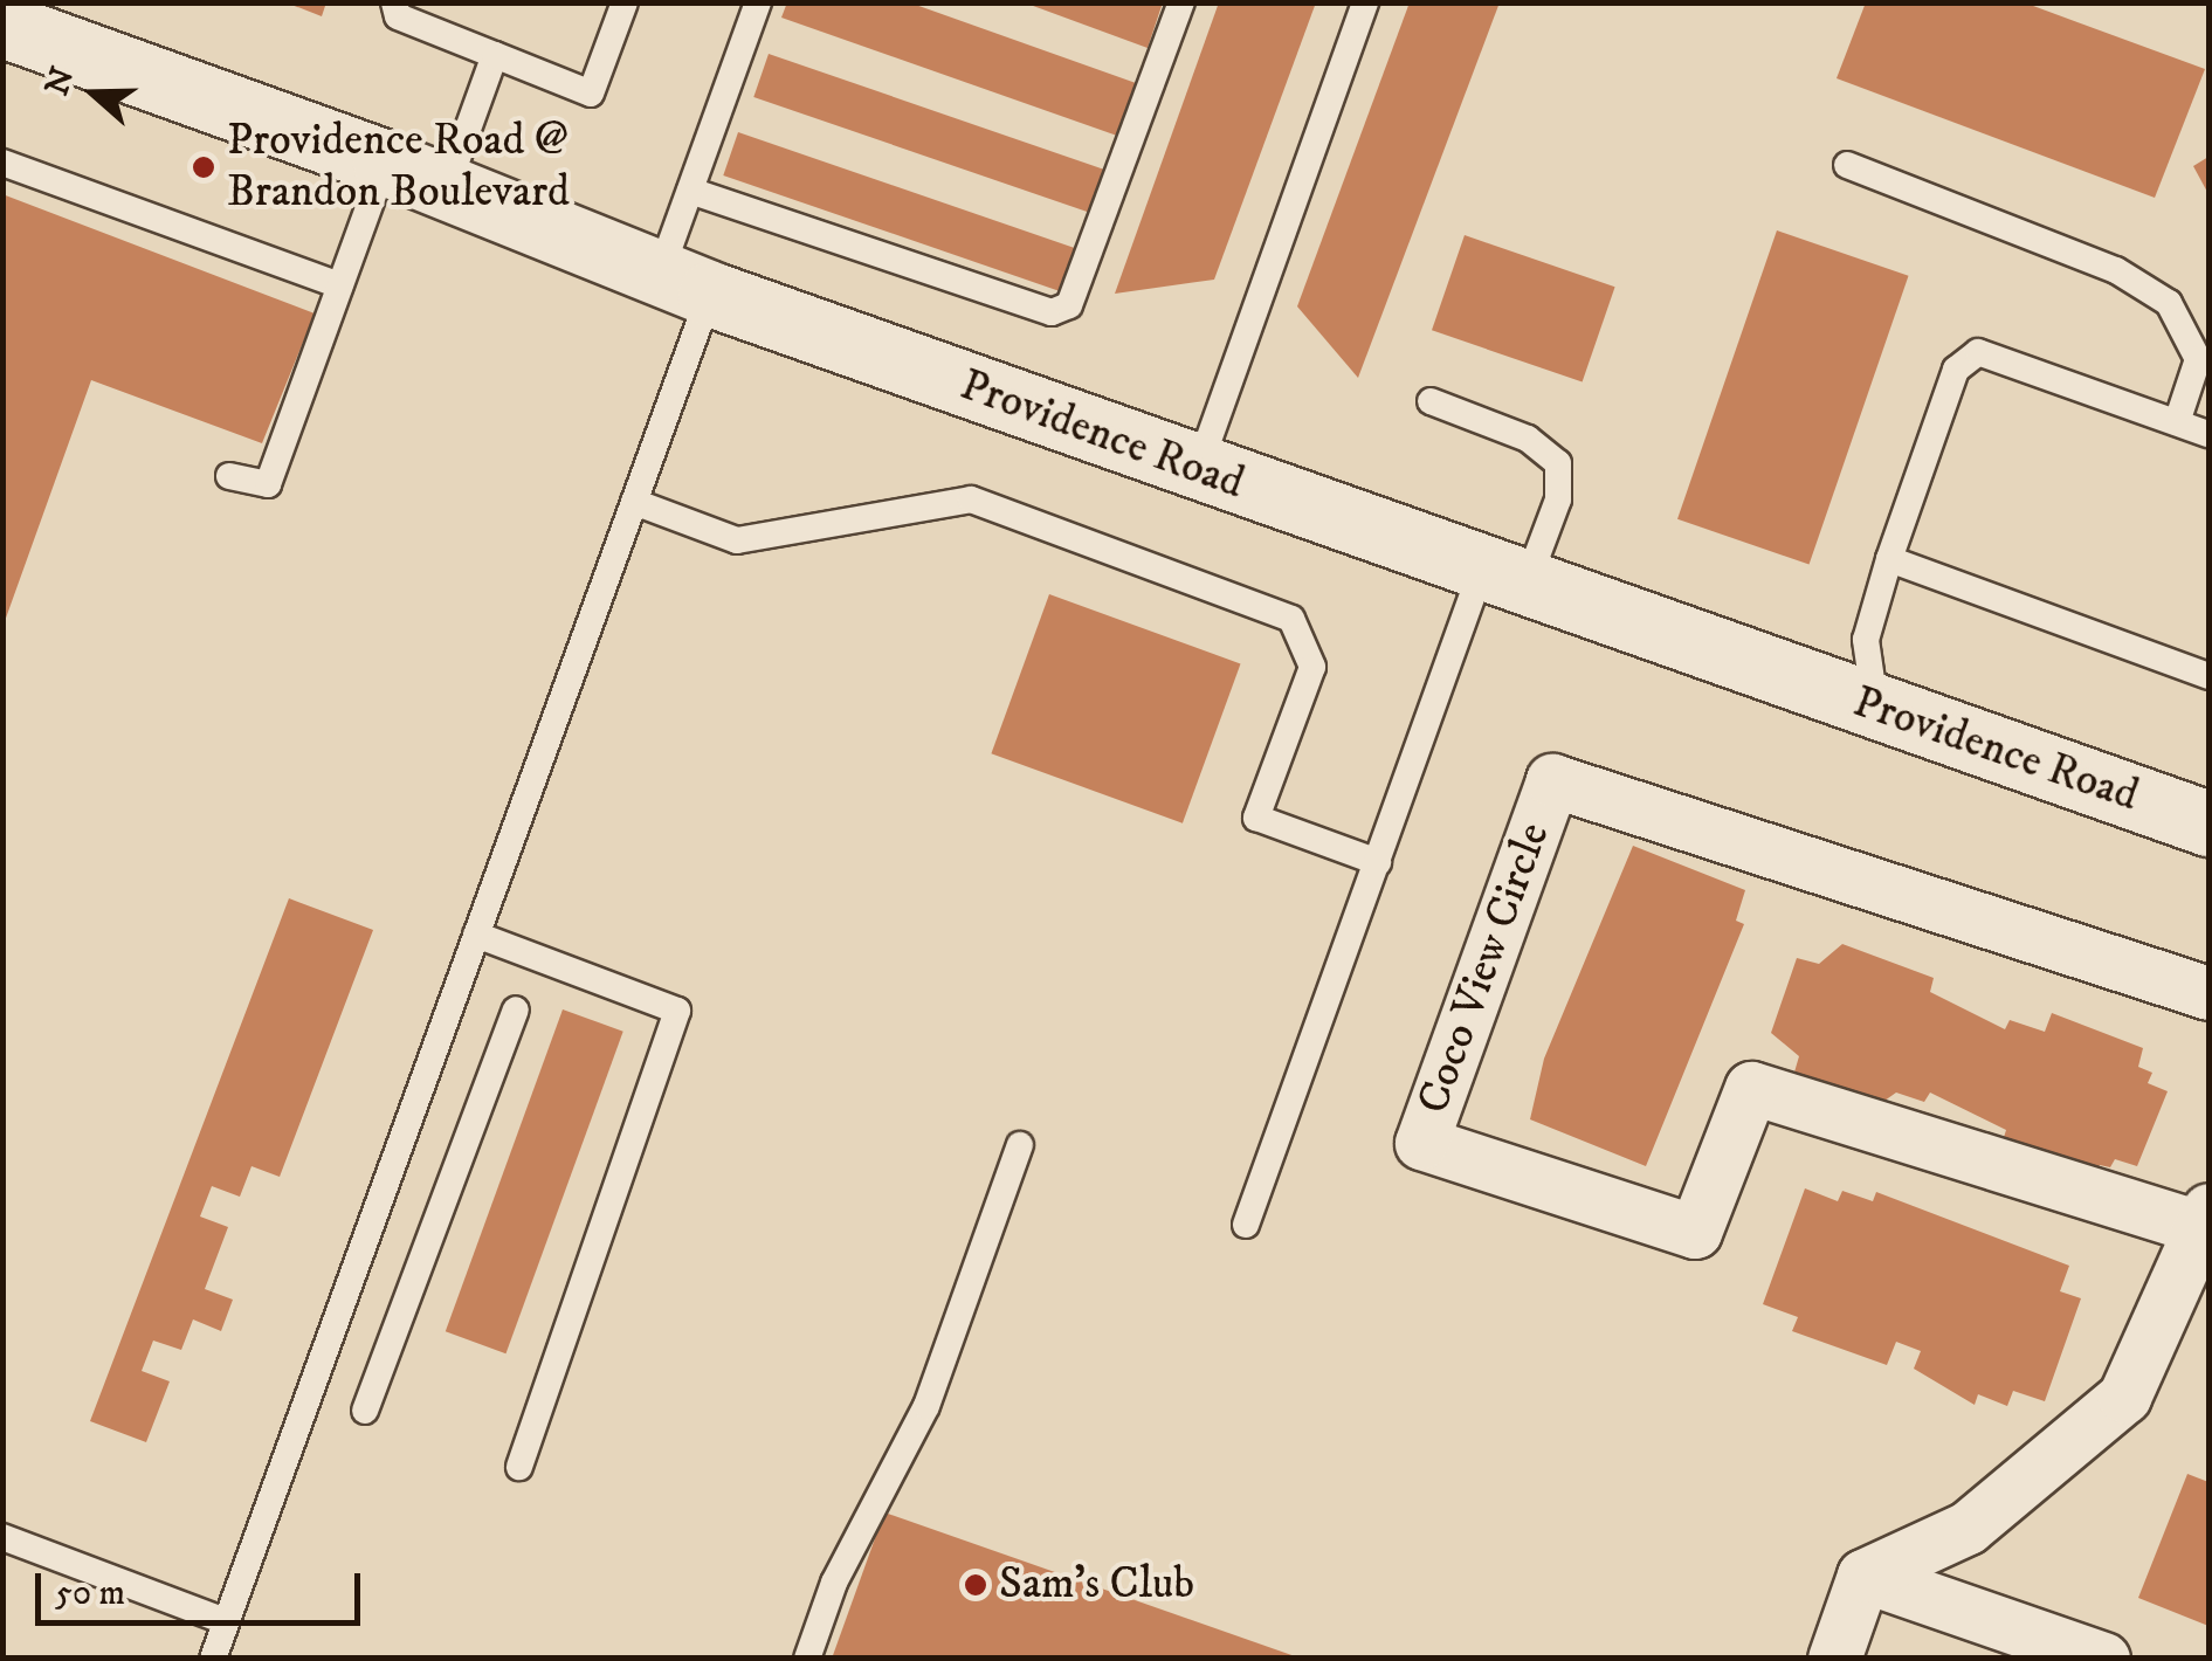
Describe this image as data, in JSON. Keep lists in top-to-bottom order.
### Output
{
  "streets": {
    "street": ["Providence Road", "Coco View Circle"]
  },
  "places": ["Providence Road @ Brandon Boulevard", "Sam's Club"],
  "scale_bar": "50 m",
  "north": "left"
}
